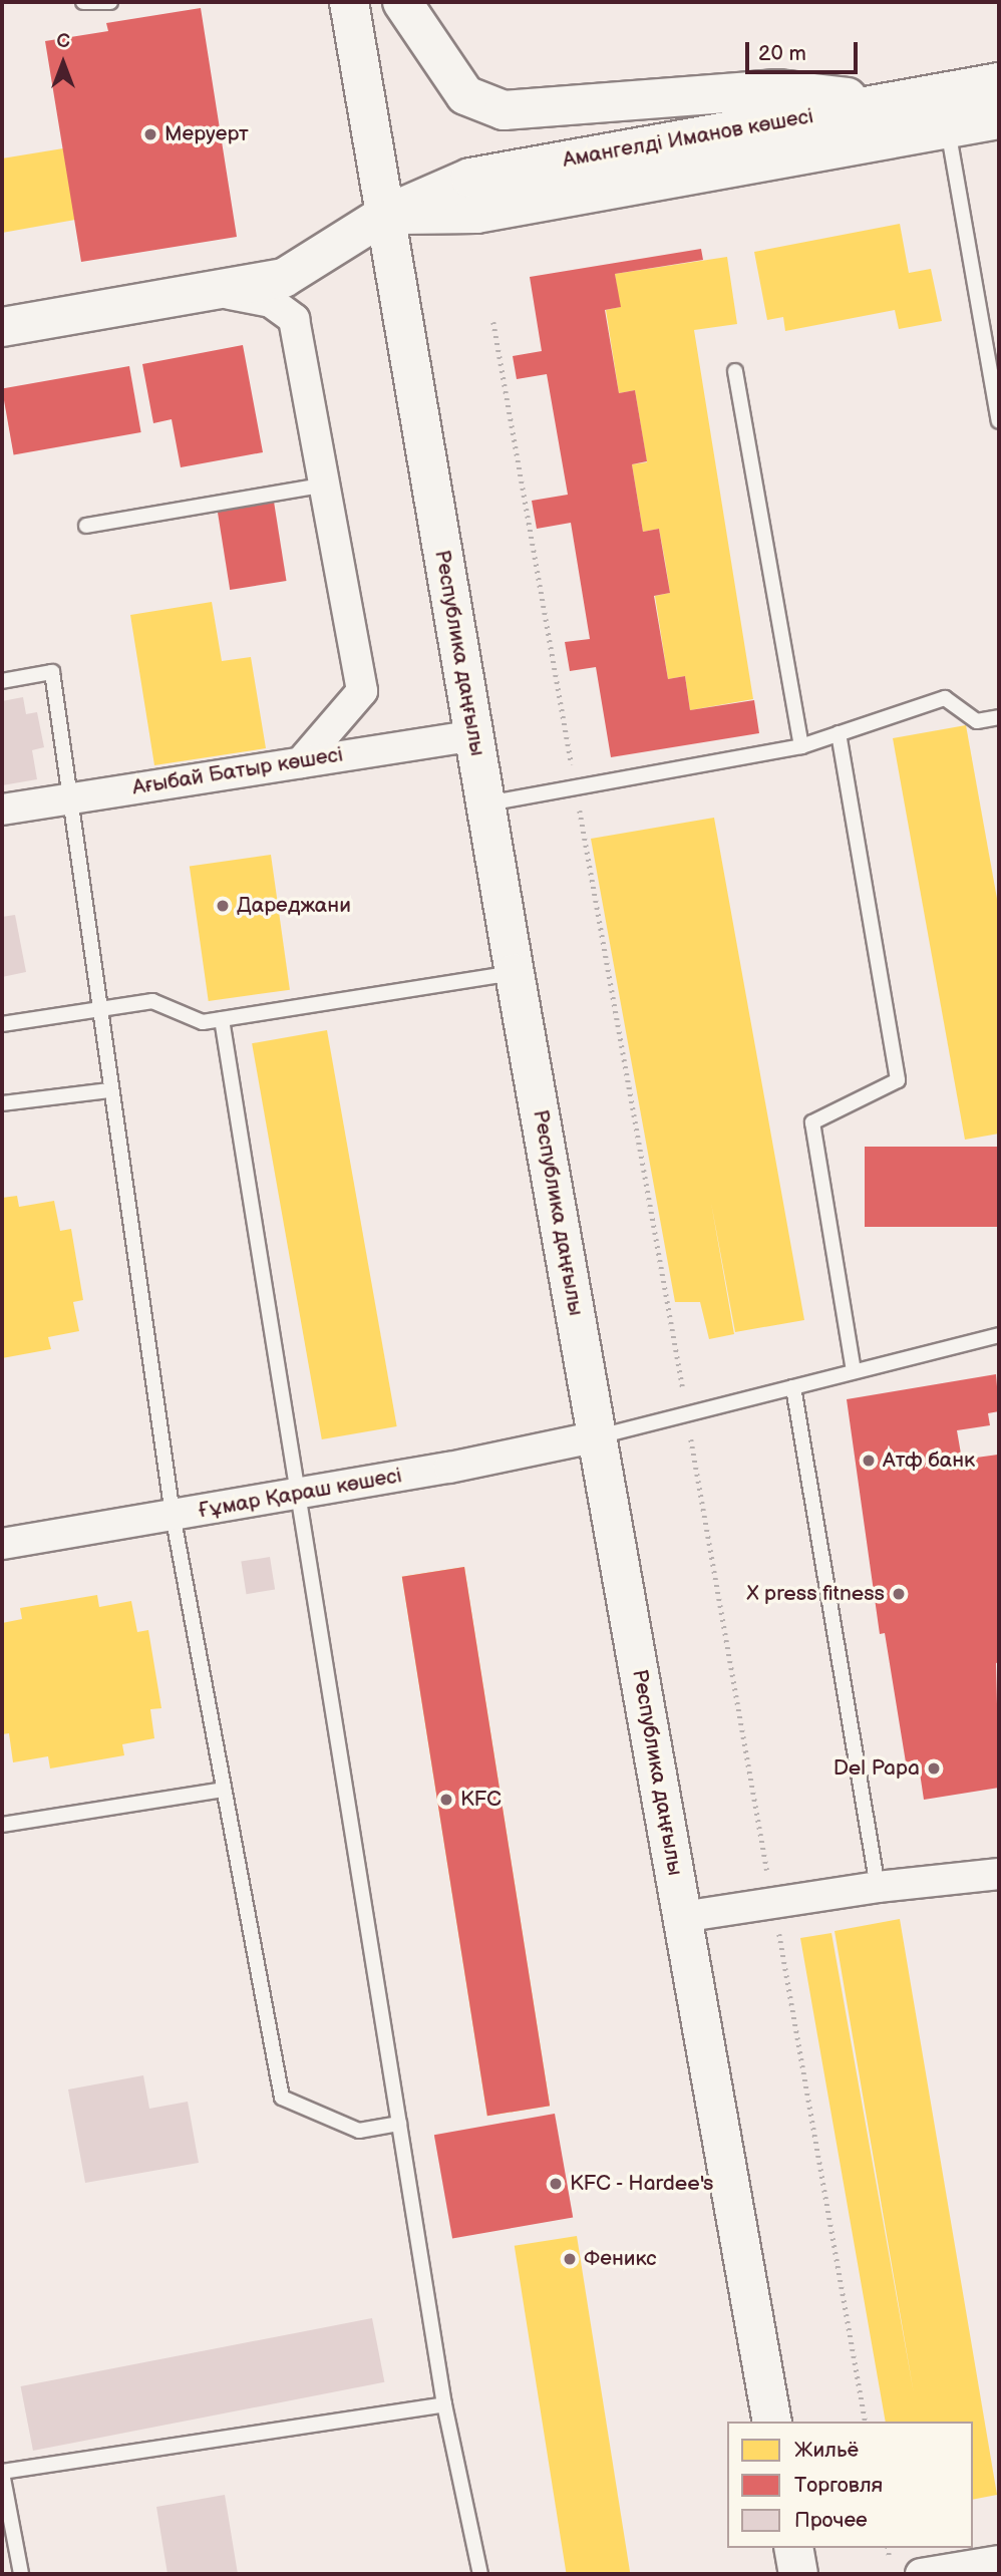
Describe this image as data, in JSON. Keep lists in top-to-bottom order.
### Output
{
  "streets": {
    "main road": ["Амангелді Иманов көшесі", "Республика даңғылы"],
    "street": ["Ағыбай Батыр көшесі", "Ғұмар Қараш көшесі"]
  },
  "crossings": [
    ["Амангелді Иманов көшесі", "Республика даңғылы"],
    ["Республика даңғылы", "Ағыбай Батыр көшесі"],
    ["Республика даңғылы", "Ғұмар Қараш көшесі"]
  ],
  "places": [
    "Меруерт",
    "Дареджани",
    "Атф банк",
    "X press fitness",
    "Del Papa",
    "KFC",
    "KFC - Hardee's",
    "Феникс"
  ],
  "legend": ["Жильё", "Торговля", "Прочее"],
  "scale_bar": "20 m",
  "north": "top"
}
